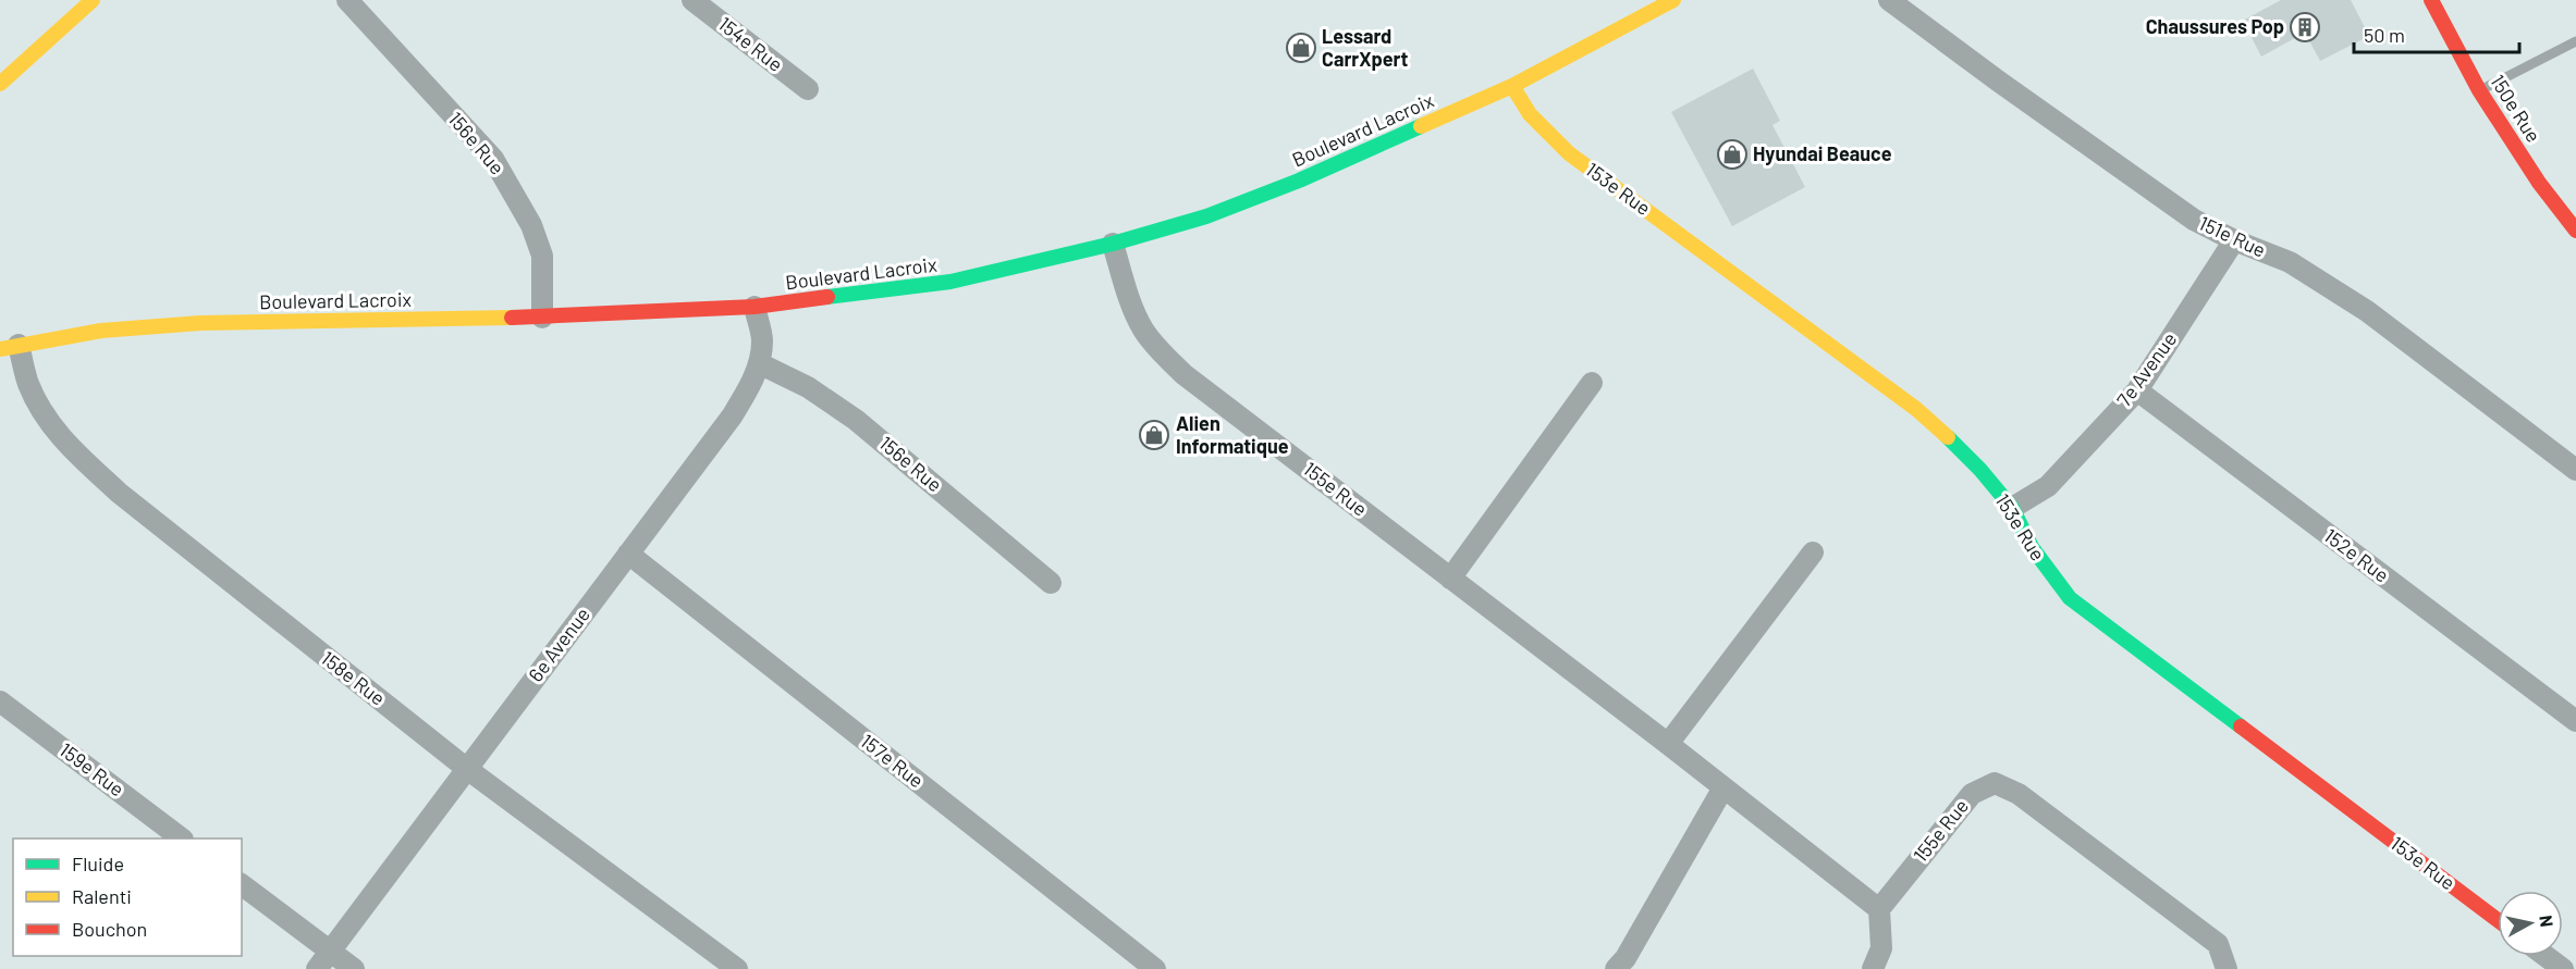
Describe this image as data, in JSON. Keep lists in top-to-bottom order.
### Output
{
  "streets": {
    "main road": ["150e Rue", "Boulevard Lacroix", "153e Rue"],
    "street": [
      "154e Rue",
      "156e Rue",
      "151e Rue",
      "7e Avenue",
      "155e Rue",
      "152e Rue",
      "6e Avenue",
      "158e Rue",
      "157e Rue",
      "159e Rue"
    ]
  },
  "crossings": [
    ["Boulevard Lacroix", "156e Rue"],
    ["Boulevard Lacroix", "153e Rue"],
    ["Boulevard Lacroix", "155e Rue"],
    ["Boulevard Lacroix", "6e Avenue"],
    ["Boulevard Lacroix", "158e Rue"],
    ["156e Rue", "6e Avenue"],
    ["153e Rue", "7e Avenue"],
    ["151e Rue", "7e Avenue"],
    ["7e Avenue", "152e Rue"],
    ["6e Avenue", "158e Rue"],
    ["6e Avenue", "157e Rue"]
  ],
  "places": {
    "building": ["Chaussures Pop"],
    "shop": ["Lessard CarrXpert", "Hyundai Beauce", "Alien Informatique"]
  },
  "legend": ["Fluide", "Ralenti", "Bouchon"],
  "scale_bar": "50 m",
  "north": "right"
}
